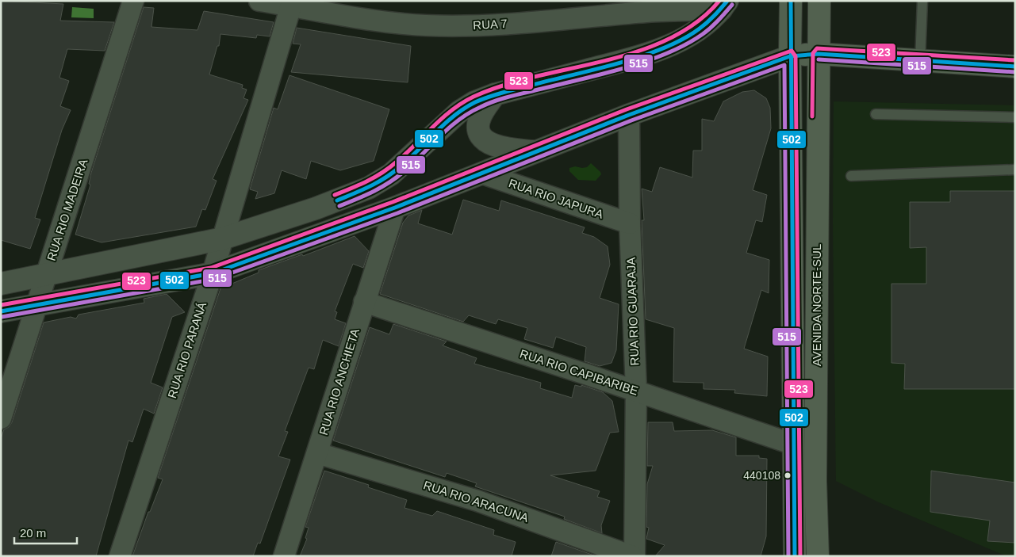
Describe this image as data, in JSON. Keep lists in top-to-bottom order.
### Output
{
  "streets": {
    "main road": ["AVENIDA NORTE-SUL"],
    "street": [
      "RUA 7",
      "RUA RIO JAPURA",
      "RUA RIO MADEIRA",
      "RUA RIO GUARAJA",
      "RUA RIO PARANÁ",
      "RUA RIO CAPIBARIBE",
      "RUA RIO ANCHIETA",
      "RUA RIO ARACUNA"
    ]
  },
  "crossings": [
    ["RUA 7", "RUA RIO PARANÁ"],
    ["RUA RIO JAPURA", "RUA RIO GUARAJA"],
    ["AVENIDA NORTE-SUL", "RUA RIO CAPIBARIBE"],
    ["RUA RIO GUARAJA", "RUA RIO CAPIBARIBE"],
    ["RUA RIO GUARAJA", "RUA RIO ARACUNA"],
    ["RUA RIO CAPIBARIBE", "RUA RIO ANCHIETA"],
    ["RUA RIO ANCHIETA", "RUA RIO ARACUNA"]
  ],
  "places": ["440108"],
  "lines": ["transit line 502", "transit line 523", "transit line 515"],
  "scale_bar": "20 m"
}
